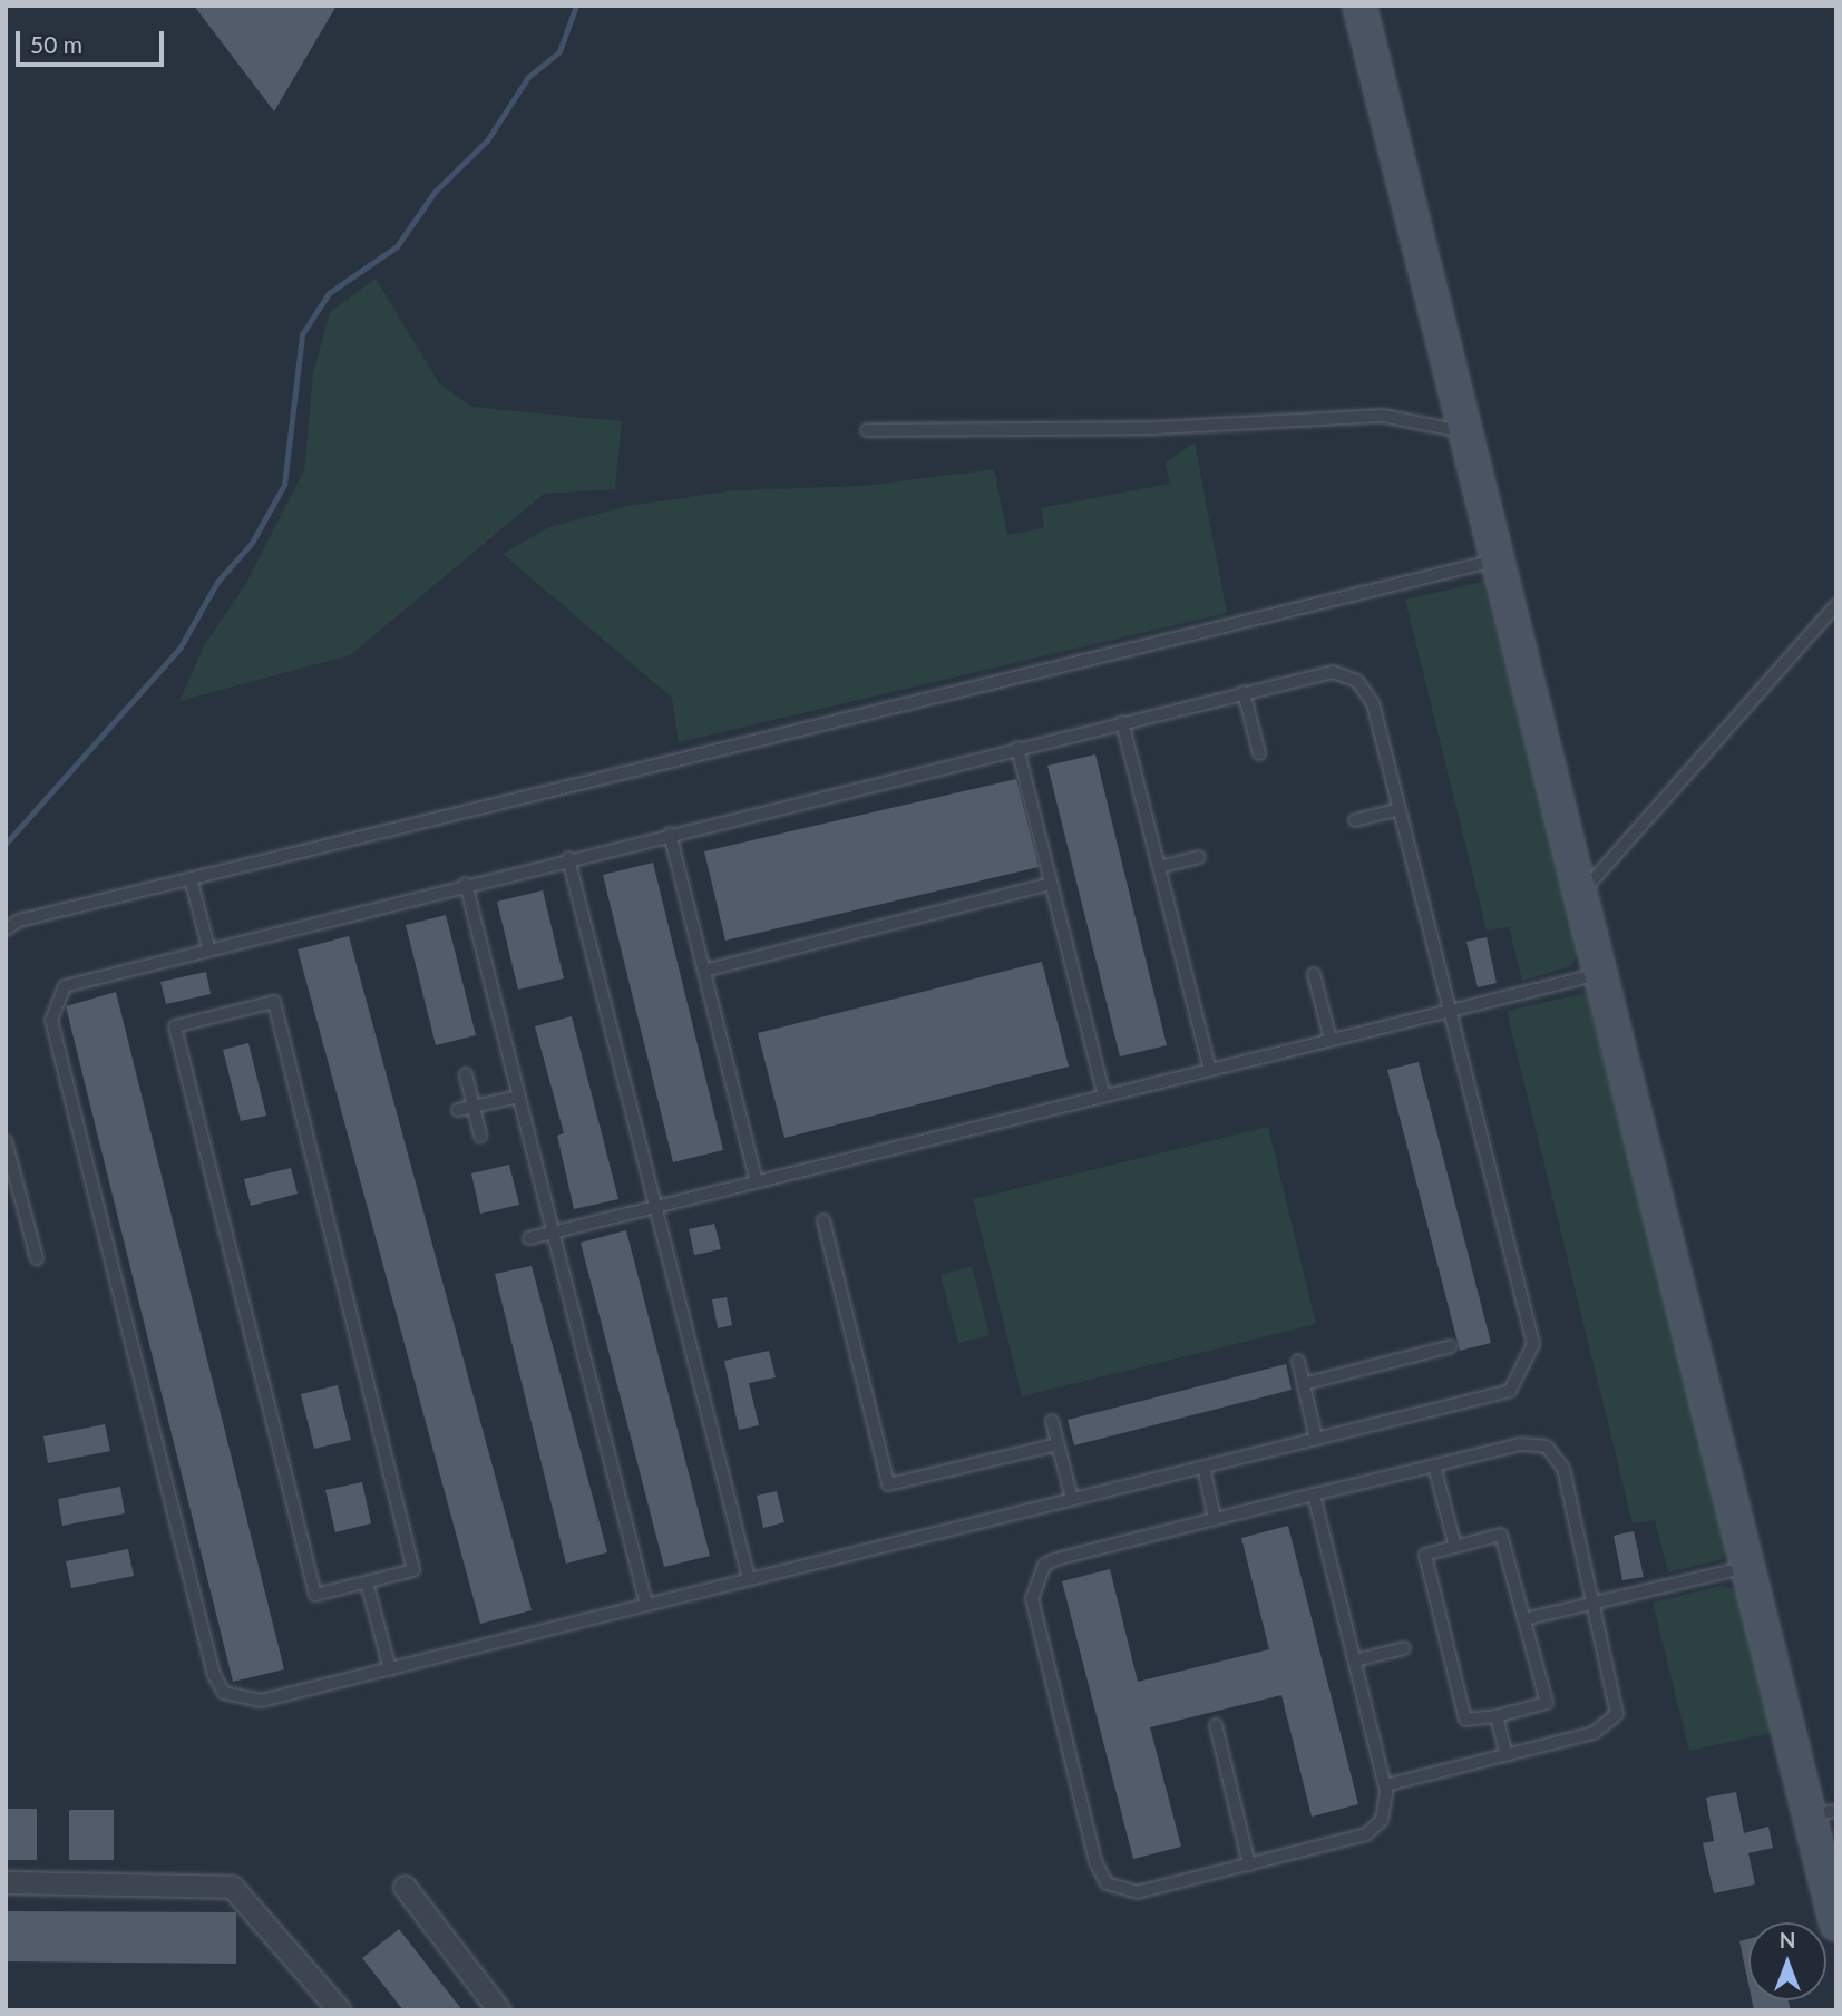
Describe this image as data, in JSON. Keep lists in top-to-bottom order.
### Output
{
  "scale_bar": "50 m",
  "north": "top"
}
